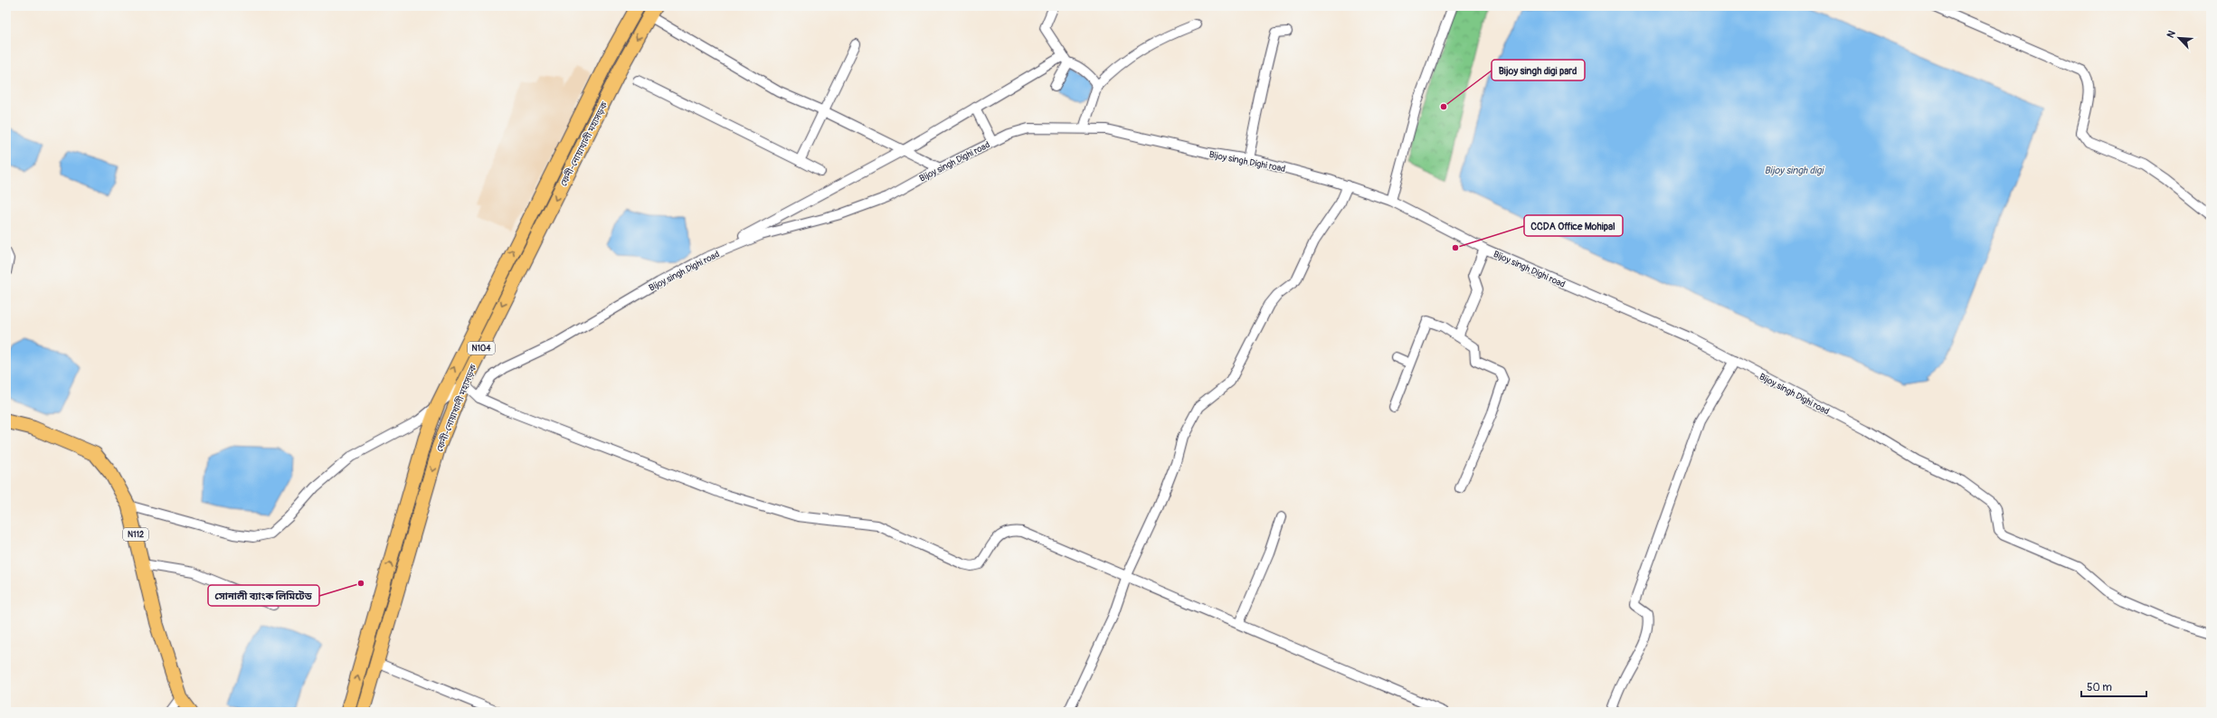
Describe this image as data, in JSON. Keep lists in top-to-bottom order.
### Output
{
  "streets": {
    "highway": ["ফেনী-নোয়াখালী মহাসড়ক", "N104", "N112"],
    "street": ["Bijoy singh Dighi road"]
  },
  "water": ["Bijoy singh digi"],
  "places": ["Bijoy singh digi pard", "CCDA Office Mohipal", "সোনালী ব্যাংক লিমিটেড"],
  "scale_bar": "50 m",
  "north": "top left"
}
